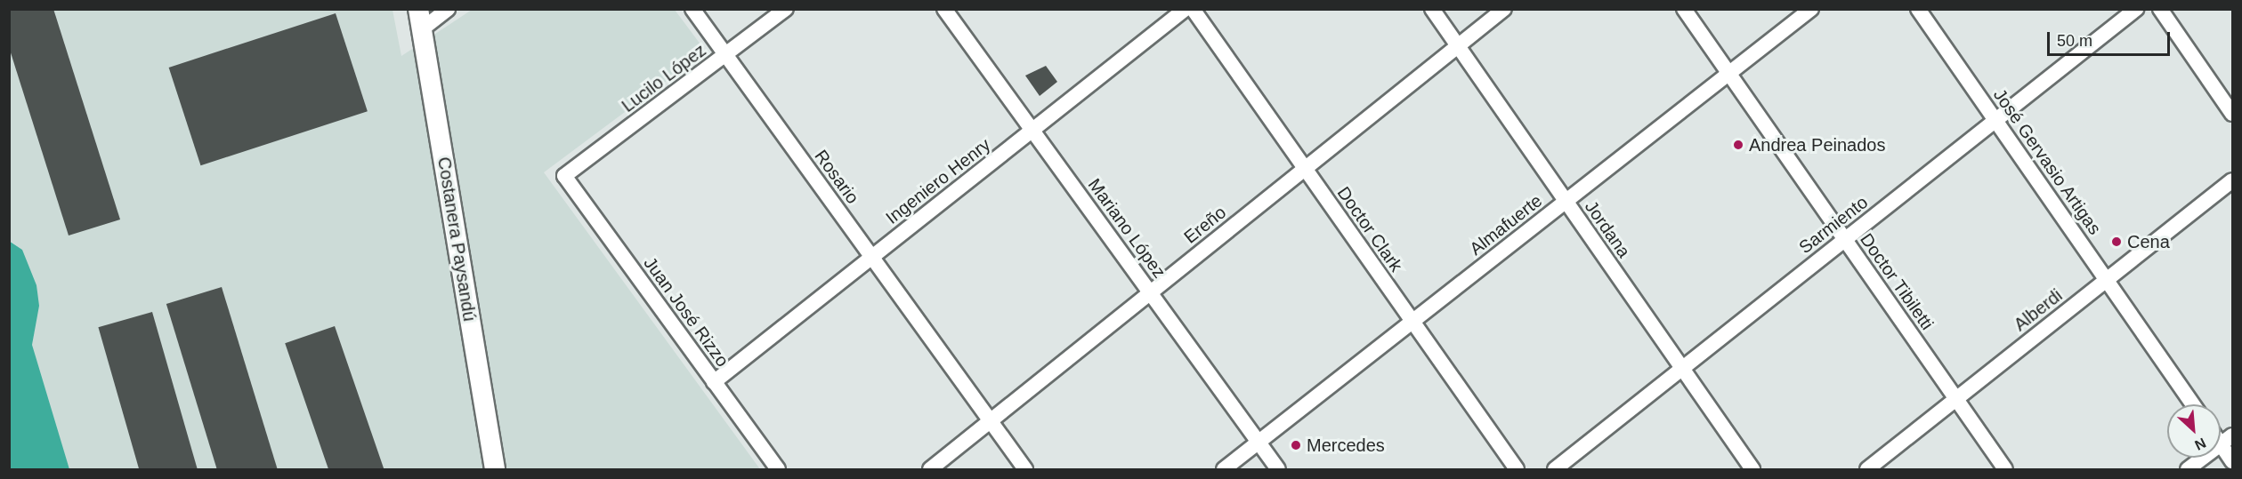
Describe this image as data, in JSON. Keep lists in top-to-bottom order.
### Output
{
  "streets": {
    "main road": ["Costanera Paysandú"],
    "street": [
      "Lucilo López",
      "José Gervasio Artigas",
      "Rosario",
      "Ingeniero Henry",
      "Ereño",
      "Almafuerte",
      "Sarmiento",
      "Mariano López",
      "Doctor Clark",
      "Jordana",
      "Doctor Tibiletti",
      "Alberdi",
      "Juan José Rizzo"
    ]
  },
  "crossings": [
    ["Lucilo López", "Rosario"],
    ["Lucilo López", "Juan José Rizzo"],
    ["José Gervasio Artigas", "Sarmiento"],
    ["José Gervasio Artigas", "Alberdi"],
    ["Rosario", "Ingeniero Henry"],
    ["Rosario", "Ereño"],
    ["Ingeniero Henry", "Mariano López"],
    ["Ingeniero Henry", "Juan José Rizzo"],
    ["Ereño", "Mariano López"],
    ["Ereño", "Doctor Clark"],
    ["Ereño", "Jordana"],
    ["Almafuerte", "Mariano López"],
    ["Almafuerte", "Doctor Clark"],
    ["Almafuerte", "Jordana"],
    ["Almafuerte", "Doctor Tibiletti"],
    ["Sarmiento", "Jordana"],
    ["Sarmiento", "Doctor Tibiletti"],
    ["Doctor Tibiletti", "Alberdi"]
  ],
  "places": ["Andrea Peinados", "Cena", "Mercedes"],
  "scale_bar": "50 m",
  "north": "bottom right"
}
